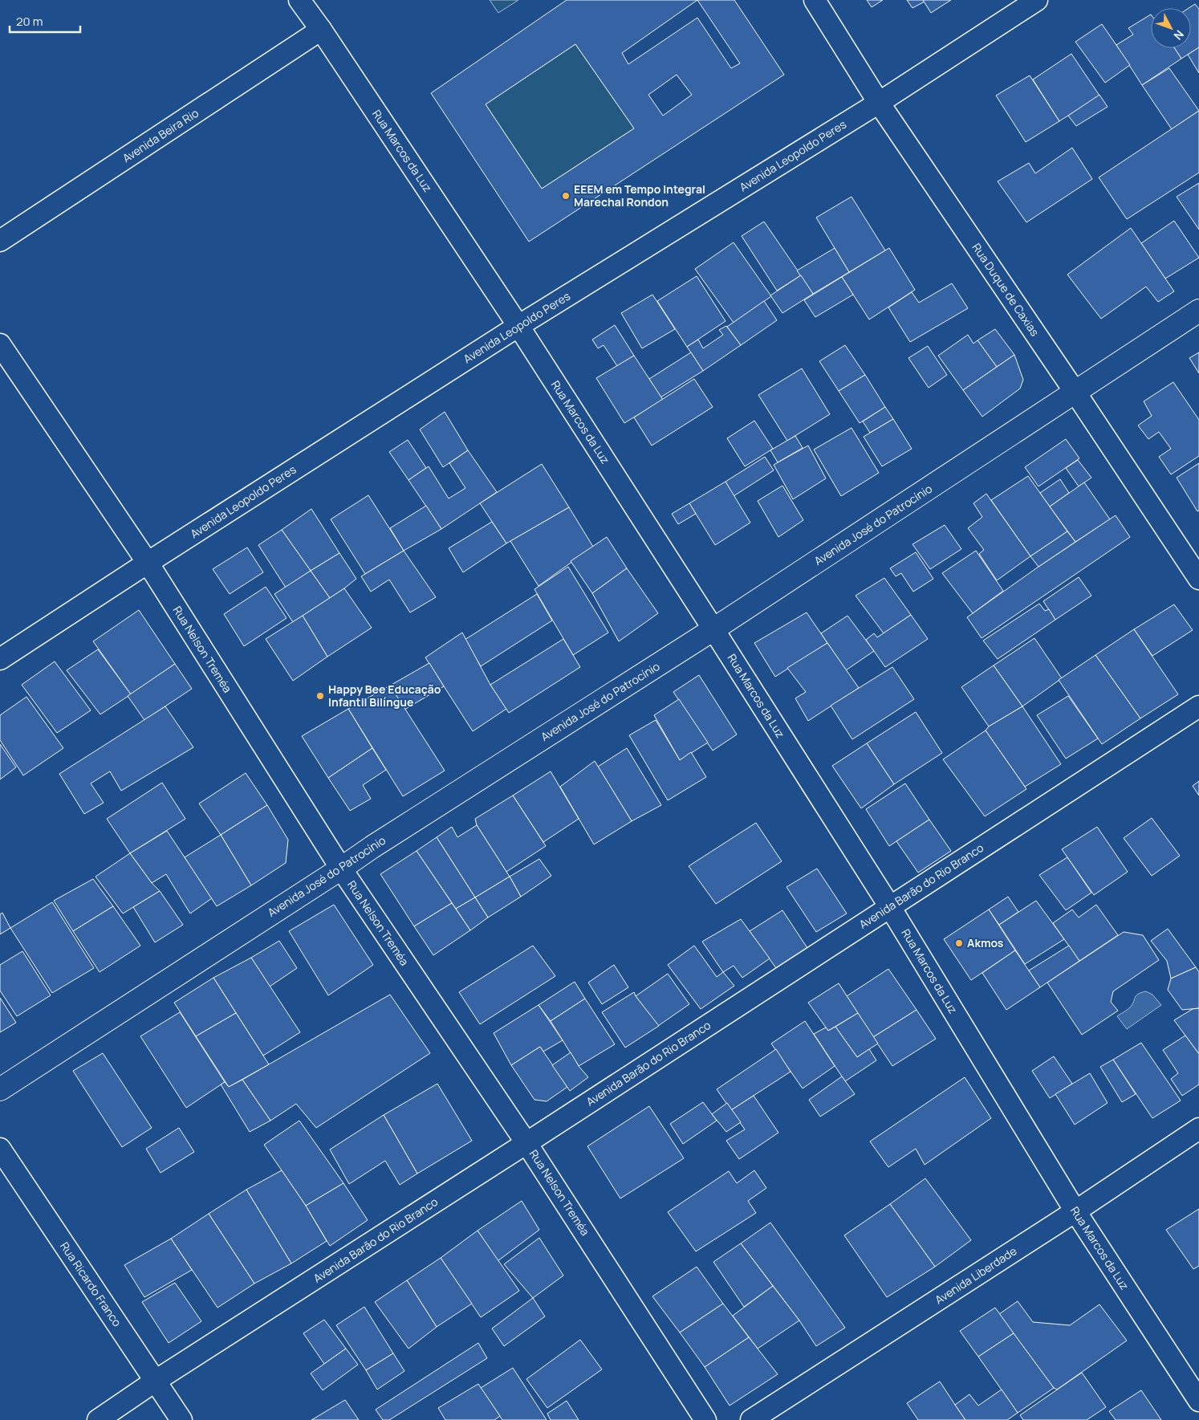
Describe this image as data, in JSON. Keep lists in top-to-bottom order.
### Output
{
  "streets": {
    "street": [
      "Avenida Beira Rio",
      "Rua Marcos da Luz",
      "Avenida Leopoldo Peres",
      "Rua Duque de Caxias",
      "Avenida José do Patrocínio",
      "Rua Nelson Treméa",
      "Avenida Barão do Rio Branco",
      "Avenida Liberdade",
      "Rua Ricardo Franco"
    ]
  },
  "crossings": [
    ["Avenida Beira Rio", "Rua Marcos da Luz"],
    ["Rua Marcos da Luz", "Avenida Leopoldo Peres"],
    ["Rua Marcos da Luz", "Avenida José do Patrocínio"],
    ["Rua Marcos da Luz", "Avenida Barão do Rio Branco"],
    ["Rua Marcos da Luz", "Avenida Liberdade"],
    ["Avenida Leopoldo Peres", "Rua Duque de Caxias"],
    ["Avenida Leopoldo Peres", "Rua Nelson Treméa"],
    ["Rua Duque de Caxias", "Avenida José do Patrocínio"],
    ["Avenida José do Patrocínio", "Rua Nelson Treméa"],
    ["Rua Nelson Treméa", "Avenida Barão do Rio Branco"],
    ["Avenida Barão do Rio Branco", "Rua Ricardo Franco"]
  ],
  "places": ["EEEM em Tempo Integral Marechal Rondon", "Happy Bee Educação Infantil Bilíngue", "Akmos"],
  "scale_bar": "20 m",
  "north": "bottom right"
}
